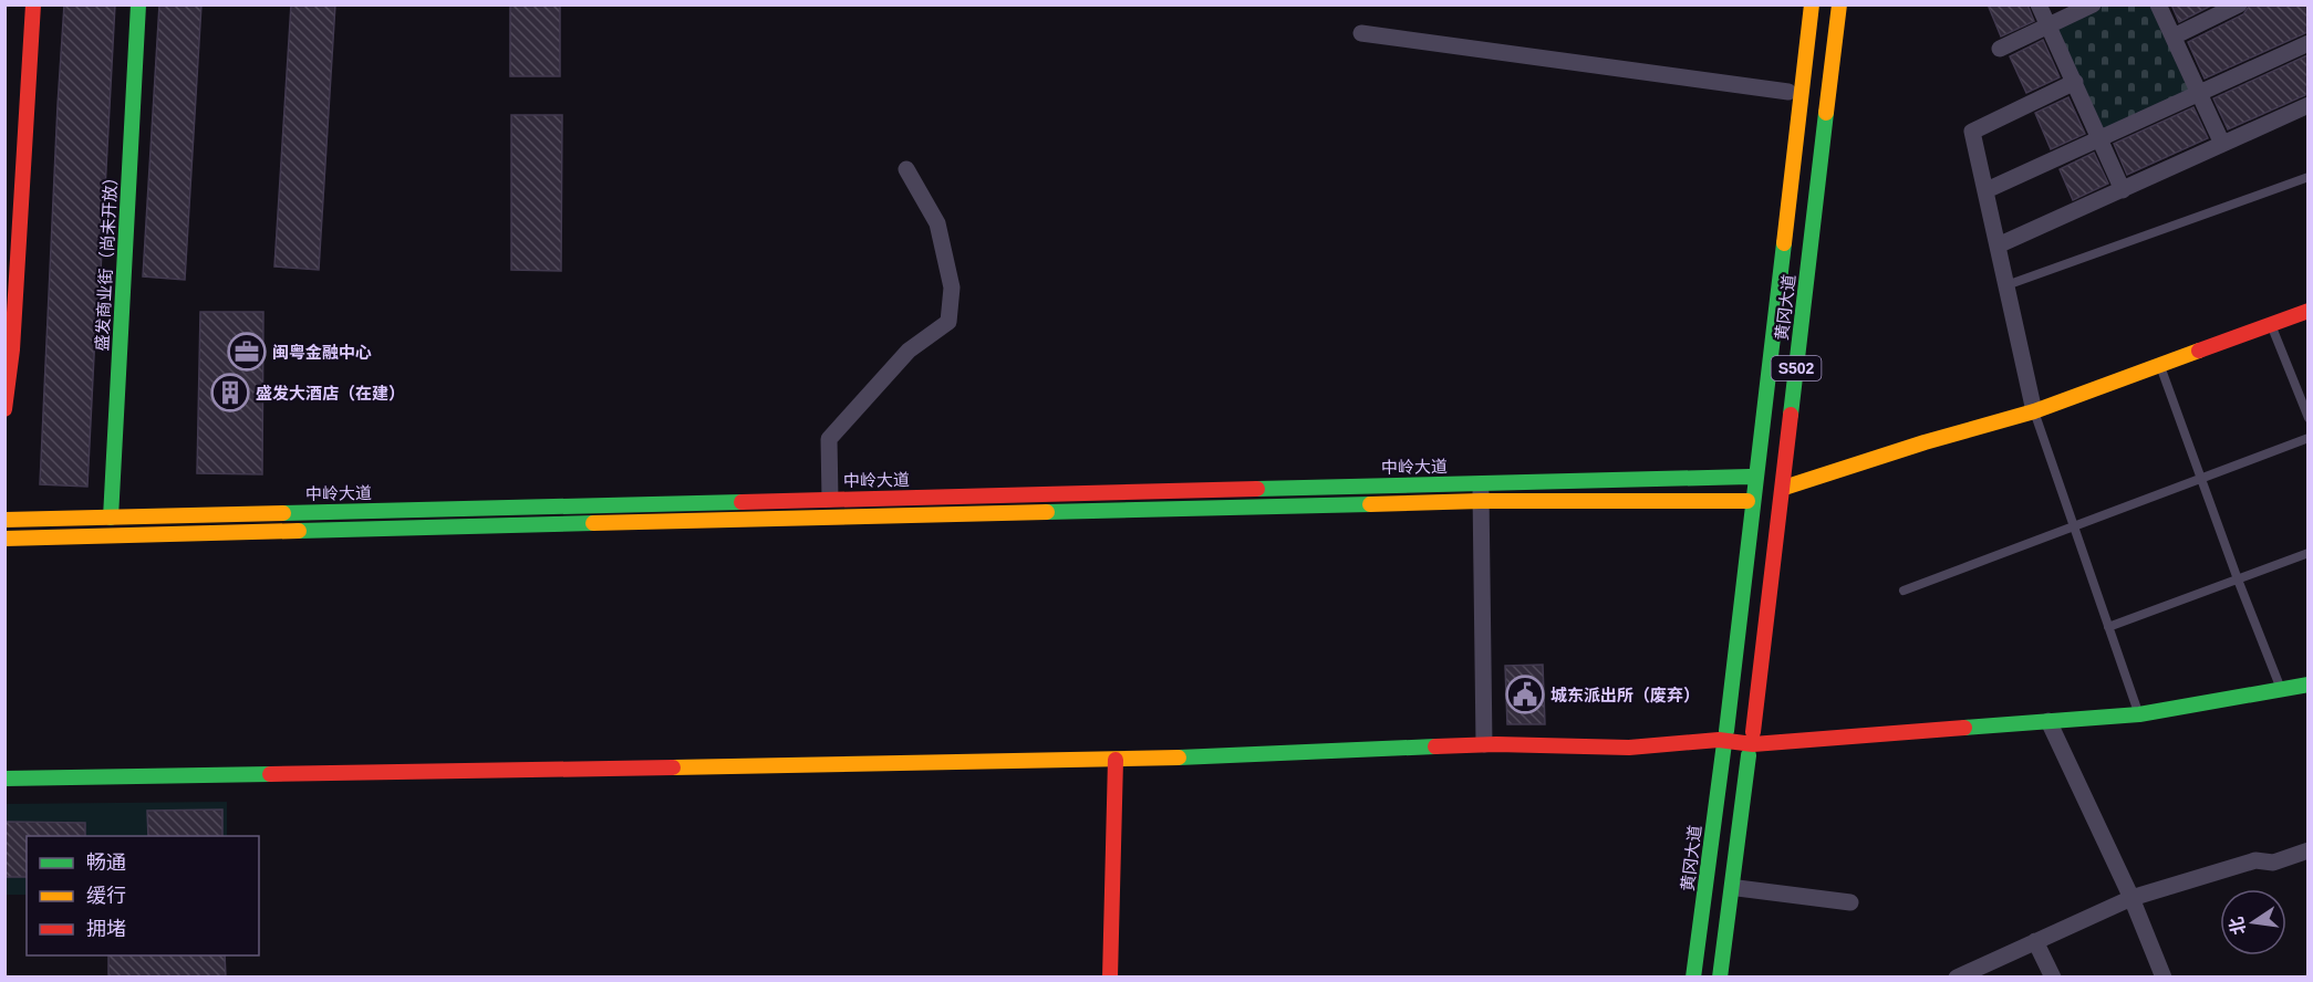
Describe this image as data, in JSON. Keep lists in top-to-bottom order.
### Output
{
  "streets": {
    "main road": [
      "盛发商业街（尚未开放）",
      "黄冈大道",
      "S502",
      "中岭大道"
    ]
  },
  "crossings": [
    ["盛发商业街（尚未开放）", "中岭大道"]
  ],
  "places": {
    "office": ["闽粤金融中心"],
    "building": ["盛发大酒店（在建）"],
    "public building": ["城东派出所（废弃）"]
  },
  "legend": ["畅通", "缓行", "拥堵"],
  "north": "left"
}
